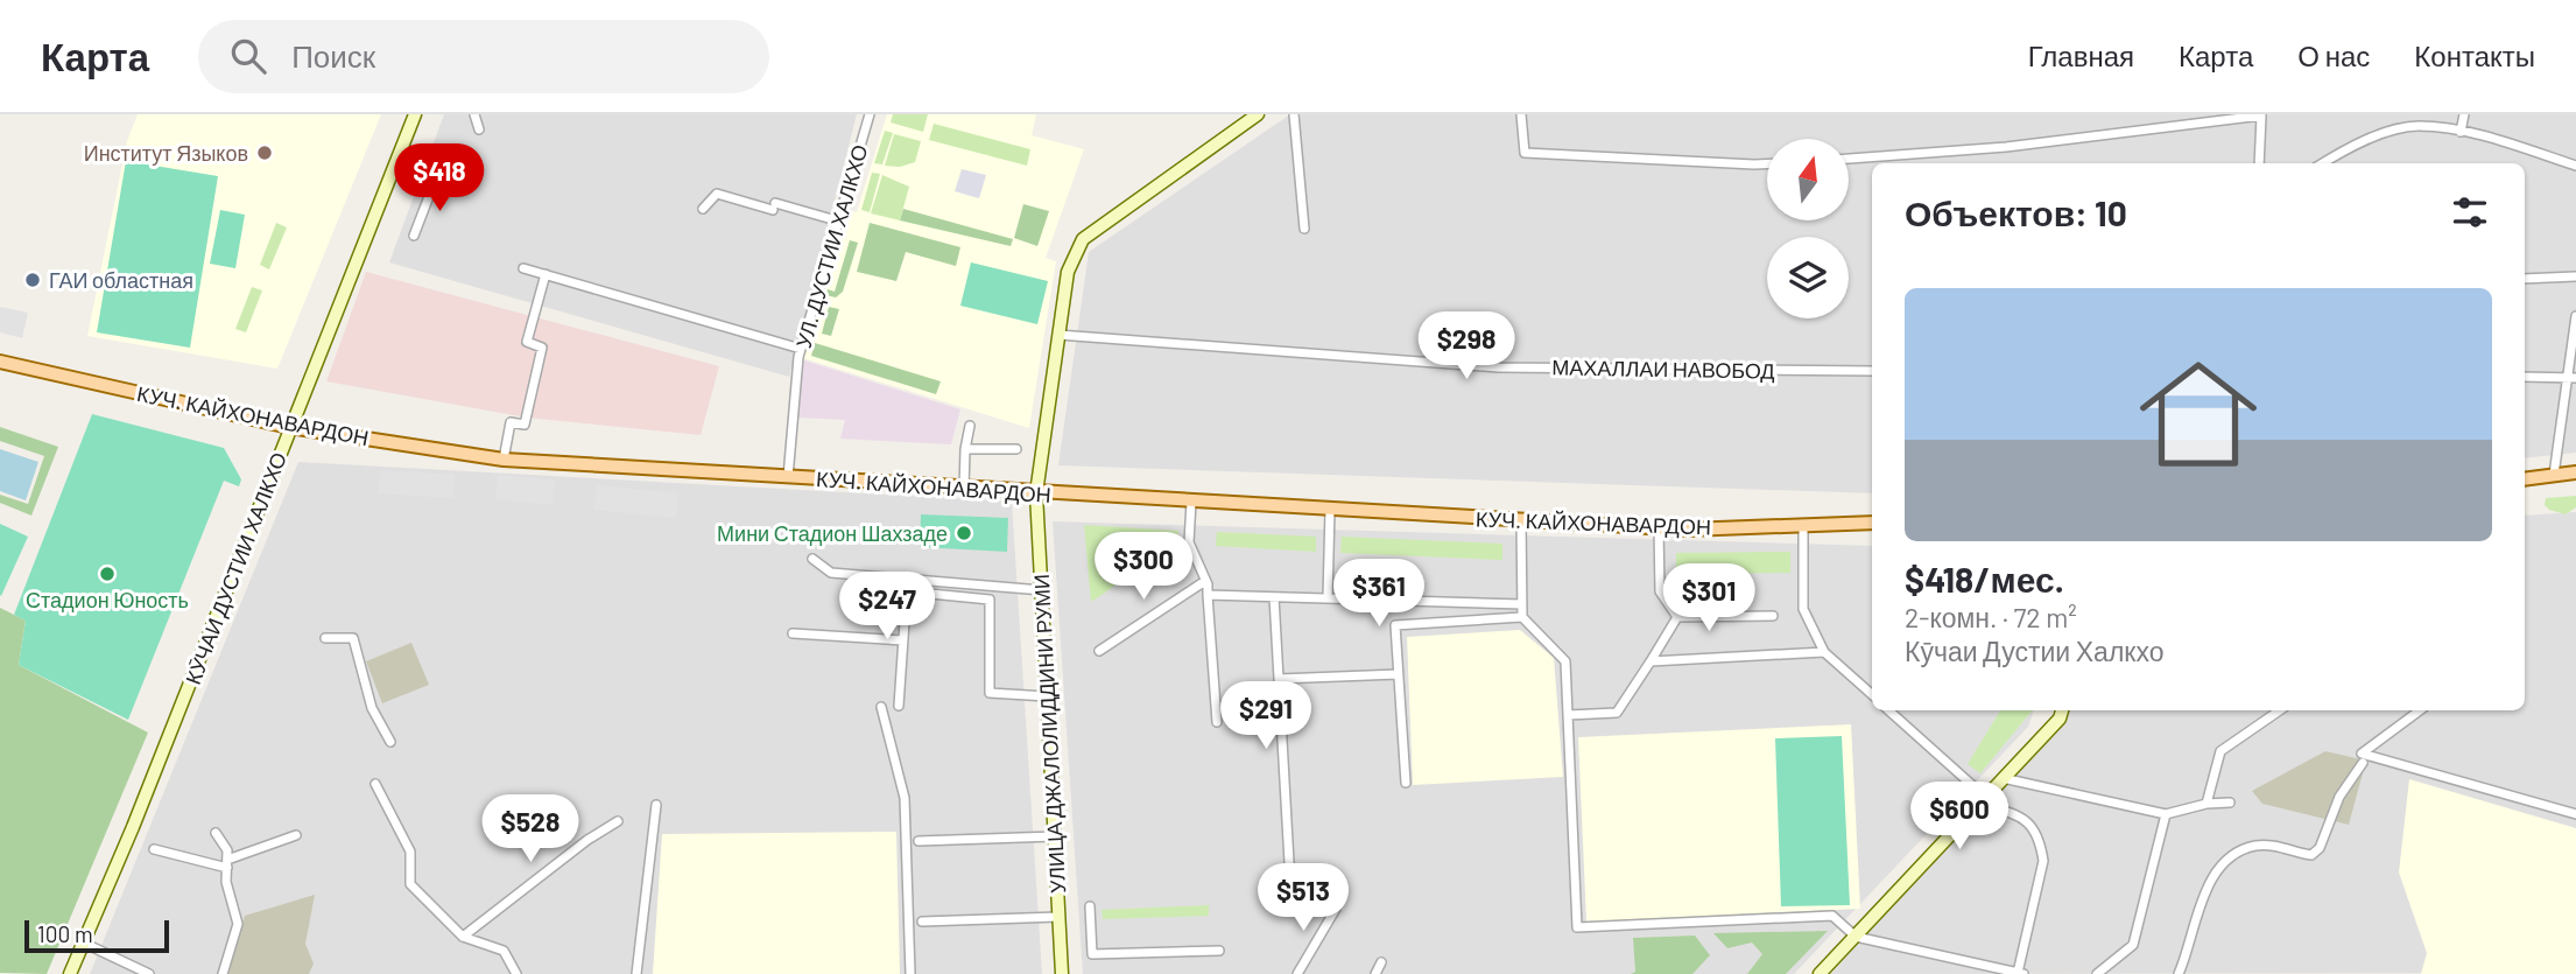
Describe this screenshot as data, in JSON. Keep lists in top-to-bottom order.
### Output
{
  "streets": {
    "main road": ["КУЧ. КАЙХОНАВАРДОН"],
    "street": [
      "УЛ. ДУСТИИ ХАЛКХО",
      "МАХАЛЛАИ НАВОБОД",
      "КӮЧАИ ДУСТИИ ХАЛКХО",
      "УЛИЦА ДЖАЛОЛИДДИНИ РУМИ"
    ]
  },
  "crossings": [
    ["УЛ. ДУСТИИ ХАЛКХО", "КУЧ. КАЙХОНАВАРДОН"],
    ["МАХАЛЛАИ НАВОБОД", "УЛИЦА ДЖАЛОЛИДДИНИ РУМИ"],
    ["КУЧ. КАЙХОНАВАРДОН", "КӮЧАИ ДУСТИИ ХАЛКХО"],
    ["КУЧ. КАЙХОНАВАРДОН", "УЛИЦА ДЖАЛОЛИДДИНИ РУМИ"]
  ],
  "places": [
    "Институт Языков",
    "ГАИ областная",
    "Мини Стадион Шахзаде",
    "Стадион Юность"
  ],
  "scale_bar": "100 m",
  "north": "top",
  "page": {
    "header": "Карта",
    "search": "Поиск",
    "nav": [
      "Главная",
      "Карта",
      "О нас",
      "Контакты"
    ],
    "price": [
      "$418",
      "$298",
      "$300",
      "$361",
      "$301",
      "$247",
      "$291",
      "$600",
      "$528",
      "$513"
    ],
    "heading": "Объектов: 10",
    "list": [
      {
        "name": "$418/мес.",
        "note": "2-комн. · 72 m² · Кӯчаи Дустии Халкхо"
      }
    ],
    "scale": "100 m"
  }
}
